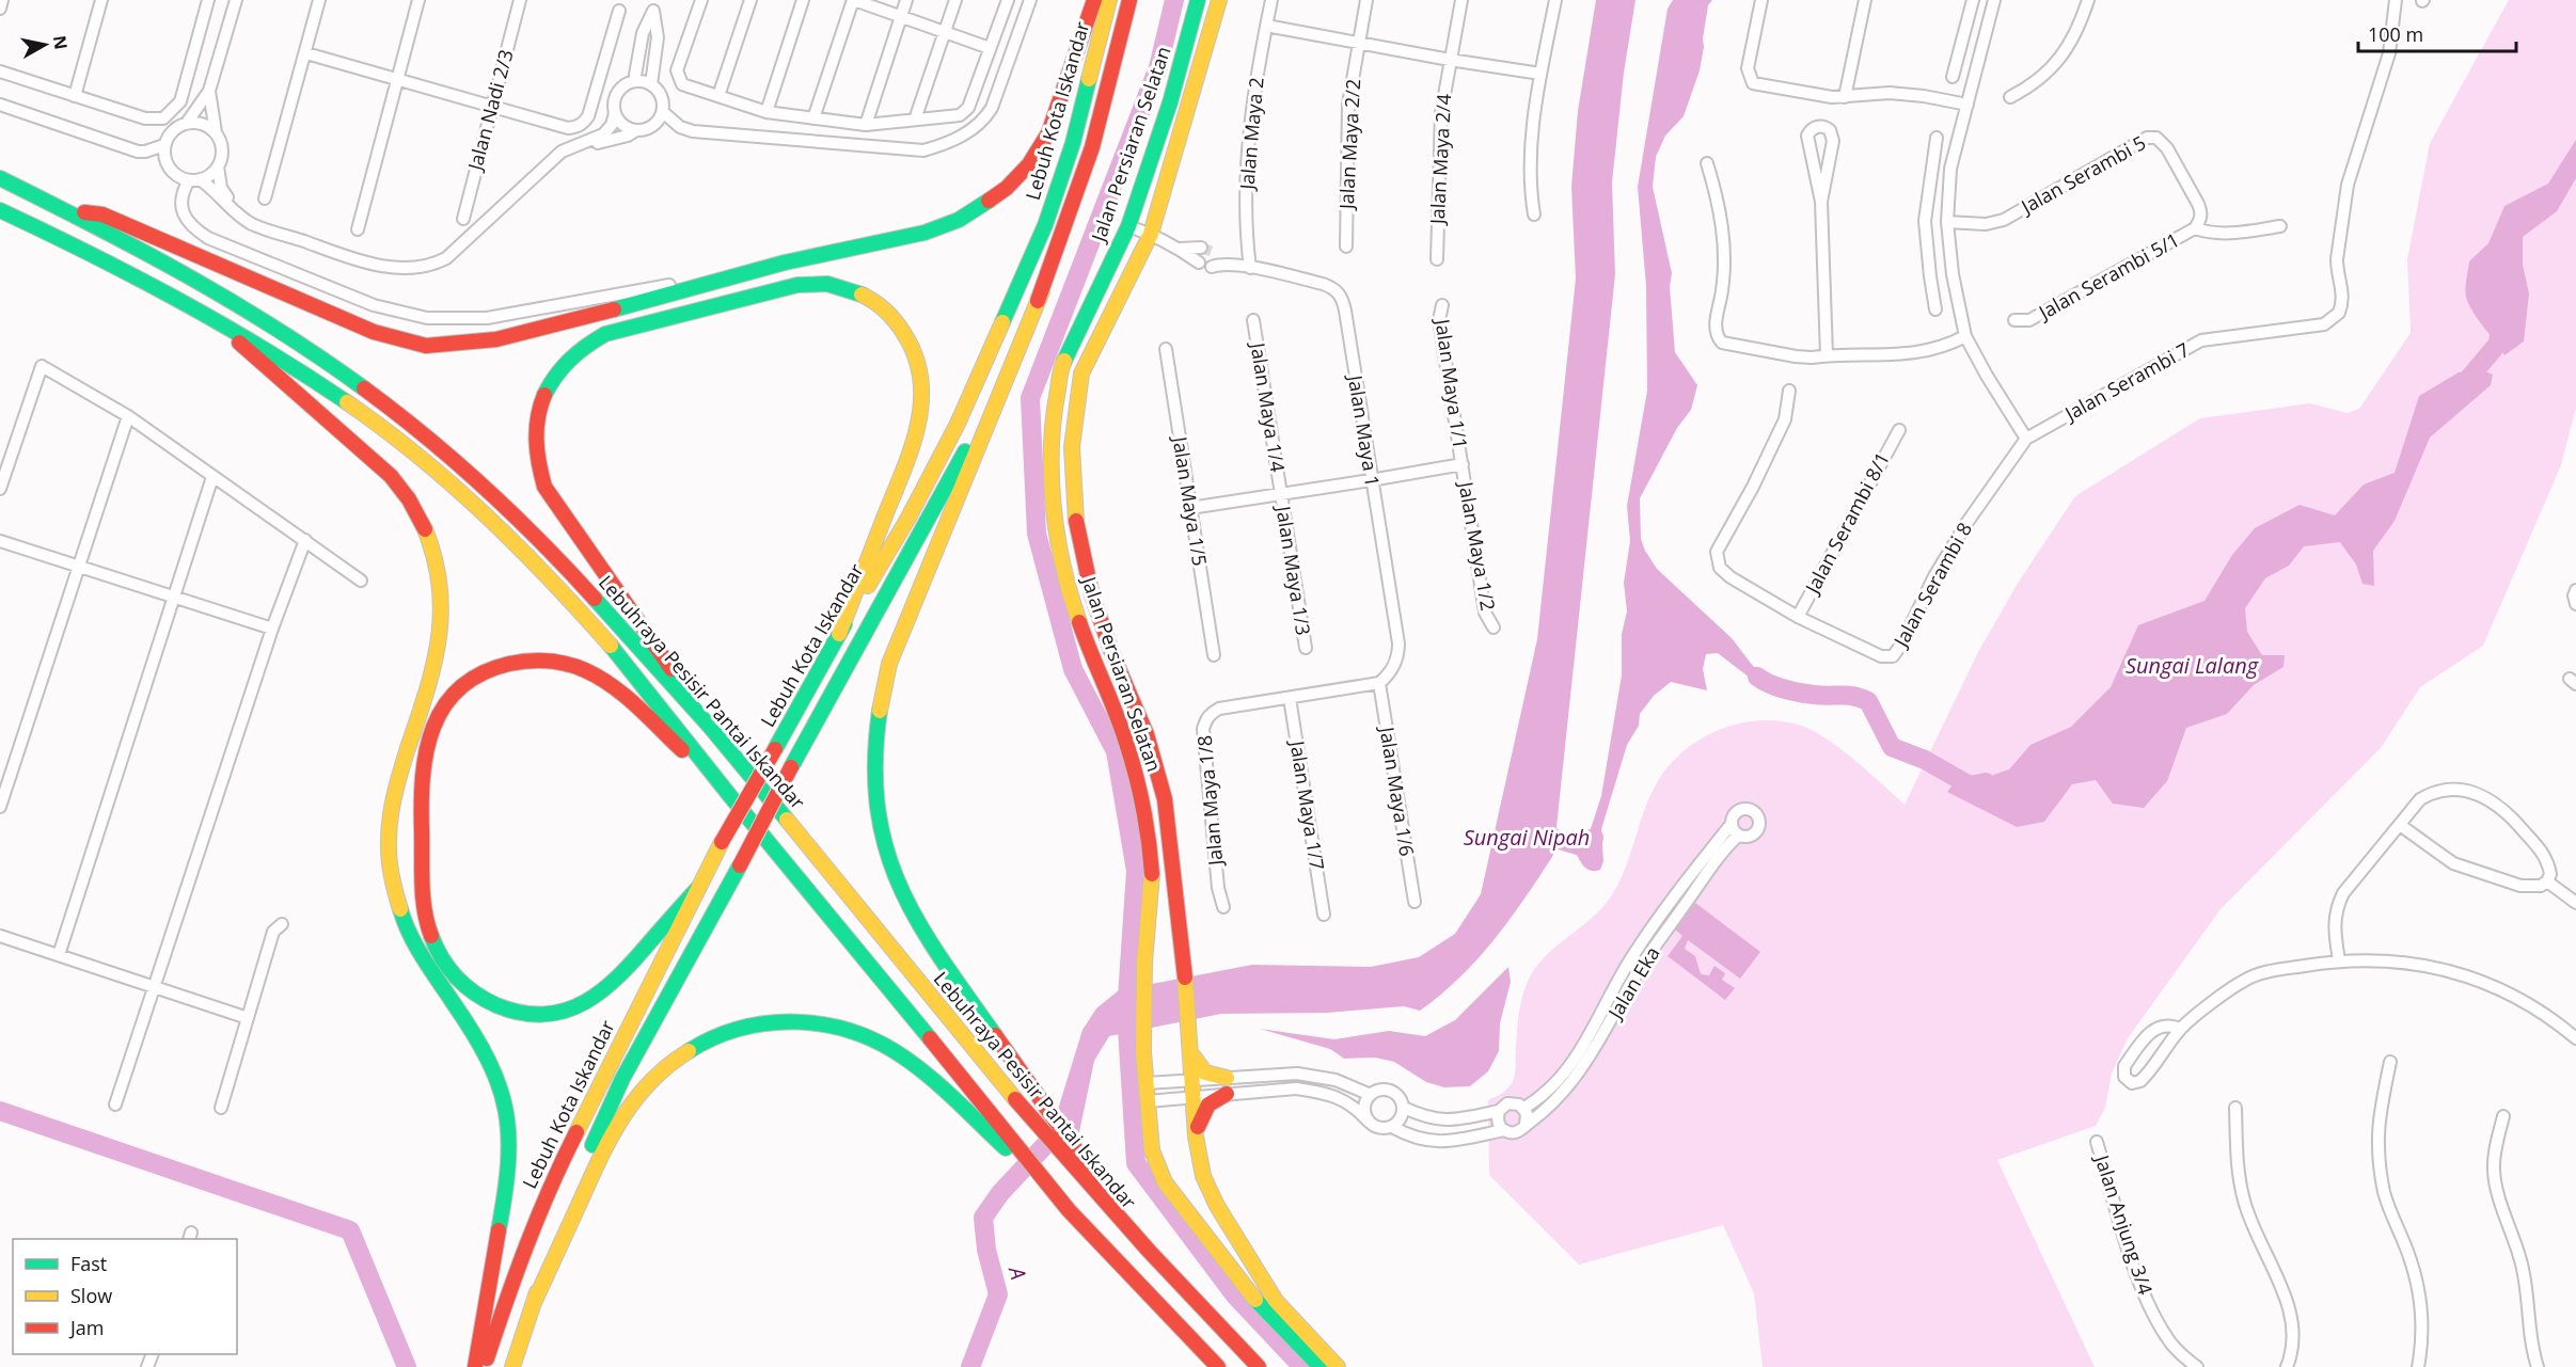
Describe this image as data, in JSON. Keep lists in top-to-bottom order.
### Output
{
  "streets": {
    "main road": ["Lebuh Kota Iskandar", "Jalan Persiaran Selatan", "Lebuhraya Pesisir Pantai Iskandar"],
    "street": [
      "Jalan Nadi 2/3",
      "Jalan Maya 2",
      "Jalan Maya 2/2",
      "Jalan Maya 2/4",
      "Jalan Serambi 5",
      "Jalan Serambi 5/1",
      "Jalan Serambi 7",
      "Jalan Maya 1/1",
      "Jalan Maya 1/4",
      "Jalan Maya 1",
      "Jalan Maya 1/5",
      "Jalan Serambi 8/1",
      "Jalan Maya 1/2",
      "Jalan Maya 1/3",
      "Jalan Serambi 8",
      "Jalan Maya 1/6",
      "Jalan Maya 1/8",
      "Jalan Maya 1/7",
      "Jalan Eka",
      "Jalan Anjung 3/4"
    ]
  },
  "crossings": [
    ["Jalan Maya 2", "Jalan Maya 1"],
    ["Jalan Persiaran Selatan", "Jalan Eka"],
    ["Jalan Serambi 5", "Jalan Serambi 5/1"],
    ["Jalan Serambi 7", "Jalan Serambi 8"],
    ["Jalan Maya 1/1", "Jalan Maya 1/2"],
    ["Jalan Maya 1/4", "Jalan Maya 1/3"],
    ["Jalan Maya 1", "Jalan Maya 1/6"],
    ["Jalan Maya 1", "Jalan Maya 1/8"],
    ["Jalan Serambi 8/1", "Jalan Serambi 8"],
    ["Jalan Maya 1/6", "Jalan Maya 1/8"],
    ["Jalan Maya 1/8", "Jalan Maya 1/7"]
  ],
  "water": ["Sungai Lalang", "Sungai Nipah", "A"],
  "legend": ["Fast", "Slow", "Jam"],
  "scale_bar": "100 m",
  "north": "right"
}
